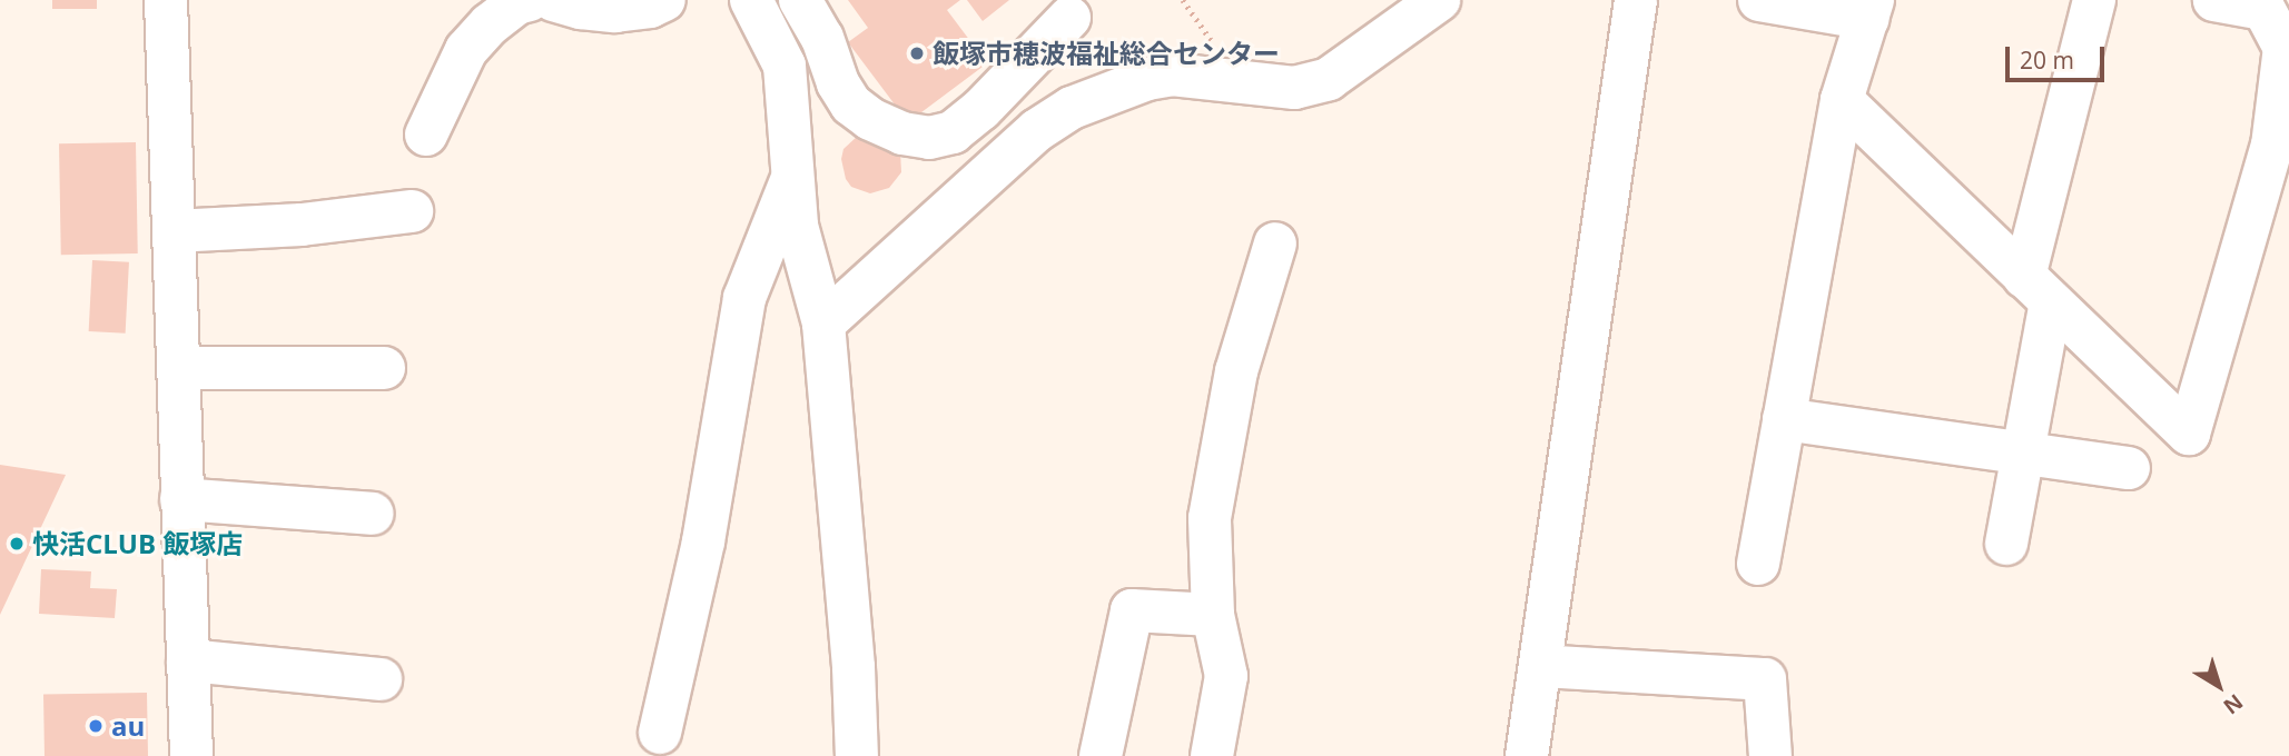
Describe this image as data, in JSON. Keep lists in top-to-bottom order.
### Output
{
  "places": ["飯塚市穂波福祉総合センター", "快活CLUB 飯塚店", "au"],
  "scale_bar": "20 m",
  "north": "bottom right"
}
